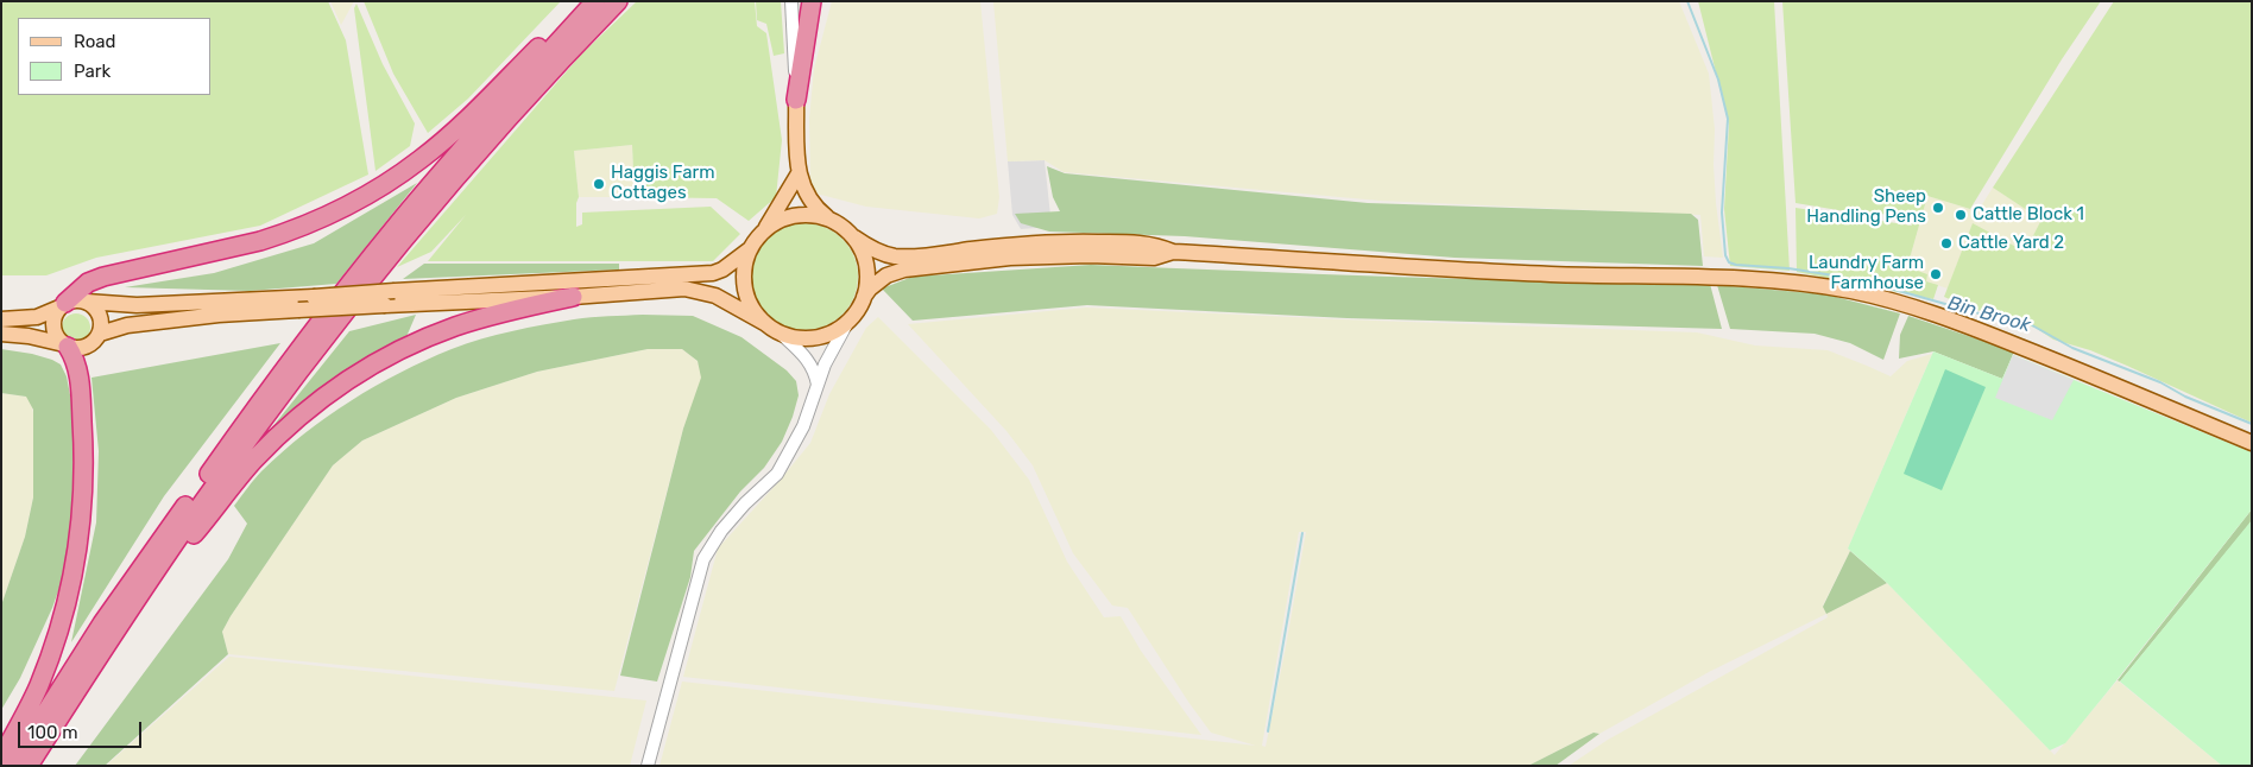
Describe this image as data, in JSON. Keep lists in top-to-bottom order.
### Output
{
  "water": ["Bin Brook"],
  "places": [
    "Haggis Farm Cottages",
    "Sheep Handling Pens",
    "Cattle Block 1",
    "Cattle Yard 2",
    "Laundry Farm Farmhouse"
  ],
  "legend": ["Road", "Park"],
  "scale_bar": "100 m"
}
